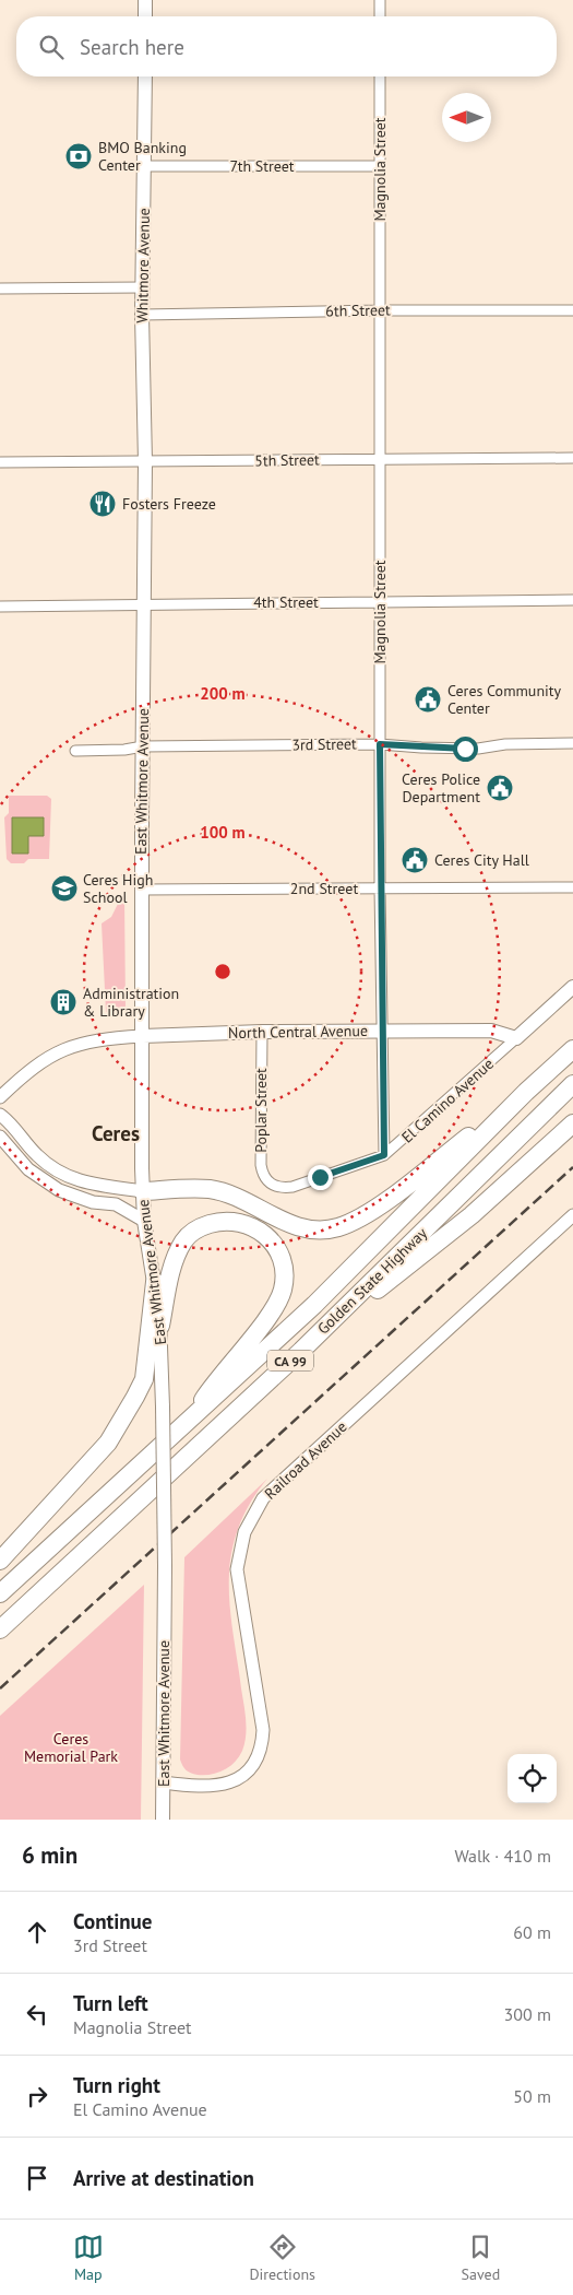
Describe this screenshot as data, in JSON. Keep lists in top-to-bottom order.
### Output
{
  "streets": {
    "highway": ["Golden State Highway", "CA 99"],
    "main road": [
      "Whitmore Avenue",
      "East Whitmore Avenue",
      "North Central Avenue",
      "El Camino Avenue"
    ],
    "street": [
      "7th Street",
      "Magnolia Street",
      "6th Street",
      "5th Street",
      "4th Street",
      "3rd Street",
      "2nd Street",
      "Poplar Street",
      "Railroad Avenue"
    ]
  },
  "crossings": [
    ["7th Street", "Magnolia Street"],
    ["7th Street", "Whitmore Avenue"],
    ["Magnolia Street", "6th Street"],
    ["Magnolia Street", "5th Street"],
    ["Magnolia Street", "4th Street"],
    ["Magnolia Street", "3rd Street"],
    ["Magnolia Street", "2nd Street"],
    ["Magnolia Street", "North Central Avenue"],
    ["Magnolia Street", "El Camino Avenue"],
    ["Whitmore Avenue", "6th Street"],
    ["Whitmore Avenue", "5th Street"],
    ["Whitmore Avenue", "East Whitmore Avenue"],
    ["5th Street", "East Whitmore Avenue"],
    ["4th Street", "East Whitmore Avenue"],
    ["3rd Street", "East Whitmore Avenue"],
    ["East Whitmore Avenue", "2nd Street"],
    ["East Whitmore Avenue", "North Central Avenue"],
    ["East Whitmore Avenue", "Railroad Avenue"],
    ["North Central Avenue", "El Camino Avenue"],
    ["North Central Avenue", "Poplar Street"],
    ["El Camino Avenue", "Poplar Street"]
  ],
  "districts": ["Ceres"],
  "parks": ["Ceres Memorial Park"],
  "places": {
    "bank": ["BMO Banking Center"],
    "restaurant": ["Fosters Freeze"],
    "public building": ["Ceres Community Center", "Ceres Police Department", "Ceres City Hall"],
    "school or university": ["Ceres High School"],
    "building": ["Administration & Library"]
  },
  "north": "left",
  "page": {
    "search": "Search here",
    "heading": ["6 min", "Walk · 410 m"],
    "list": [
      ["Continue", "3rd Street", "60 m"],
      ["Turn left", "Magnolia Street", "300 m"],
      ["Turn right", "El Camino Avenue", "50 m"],
      "Arrive at destination"
    ],
    "nav": ["Map", "Directions", "Saved"]
  },
  "rings": ["200 m", "100 m"]
}
